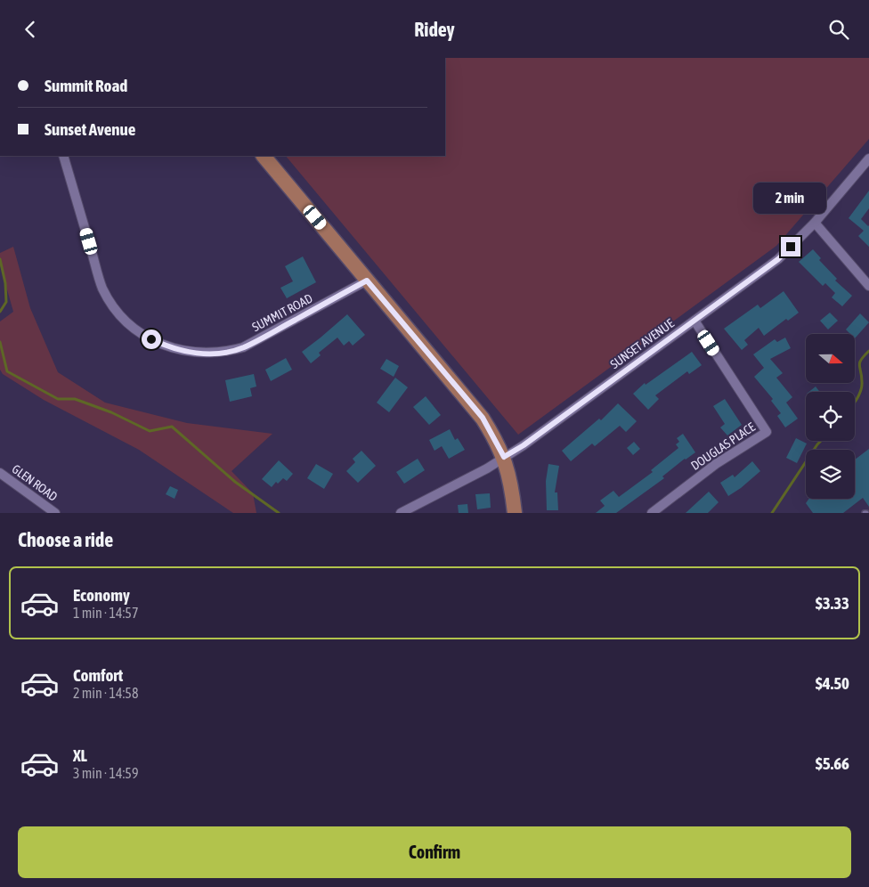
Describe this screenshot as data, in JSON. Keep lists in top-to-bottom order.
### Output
{
  "streets": {
    "street": [
      "SUMMIT ROAD",
      "SUNSET AVENUE",
      "DOUGLAS PLACE",
      "GLEN ROAD"
    ]
  },
  "crossings": [
    ["SUNSET AVENUE", "DOUGLAS PLACE"]
  ],
  "north": "right",
  "page": {
    "header": "Ridey",
    "banner": ["Summit Road", "Sunset Avenue"],
    "bubble": "2 min",
    "heading": "Choose a ride",
    "list": [
      {
        "name": "Economy",
        "note": "1 min · 14:57",
        "value": "$3.33"
      },
      {
        "name": "Comfort",
        "note": "2 min · 14:58",
        "value": "$4.50"
      },
      {
        "name": "XL",
        "note": "3 min · 14:59",
        "value": "$5.66"
      }
    ],
    "buttons": "Confirm"
  }
}
